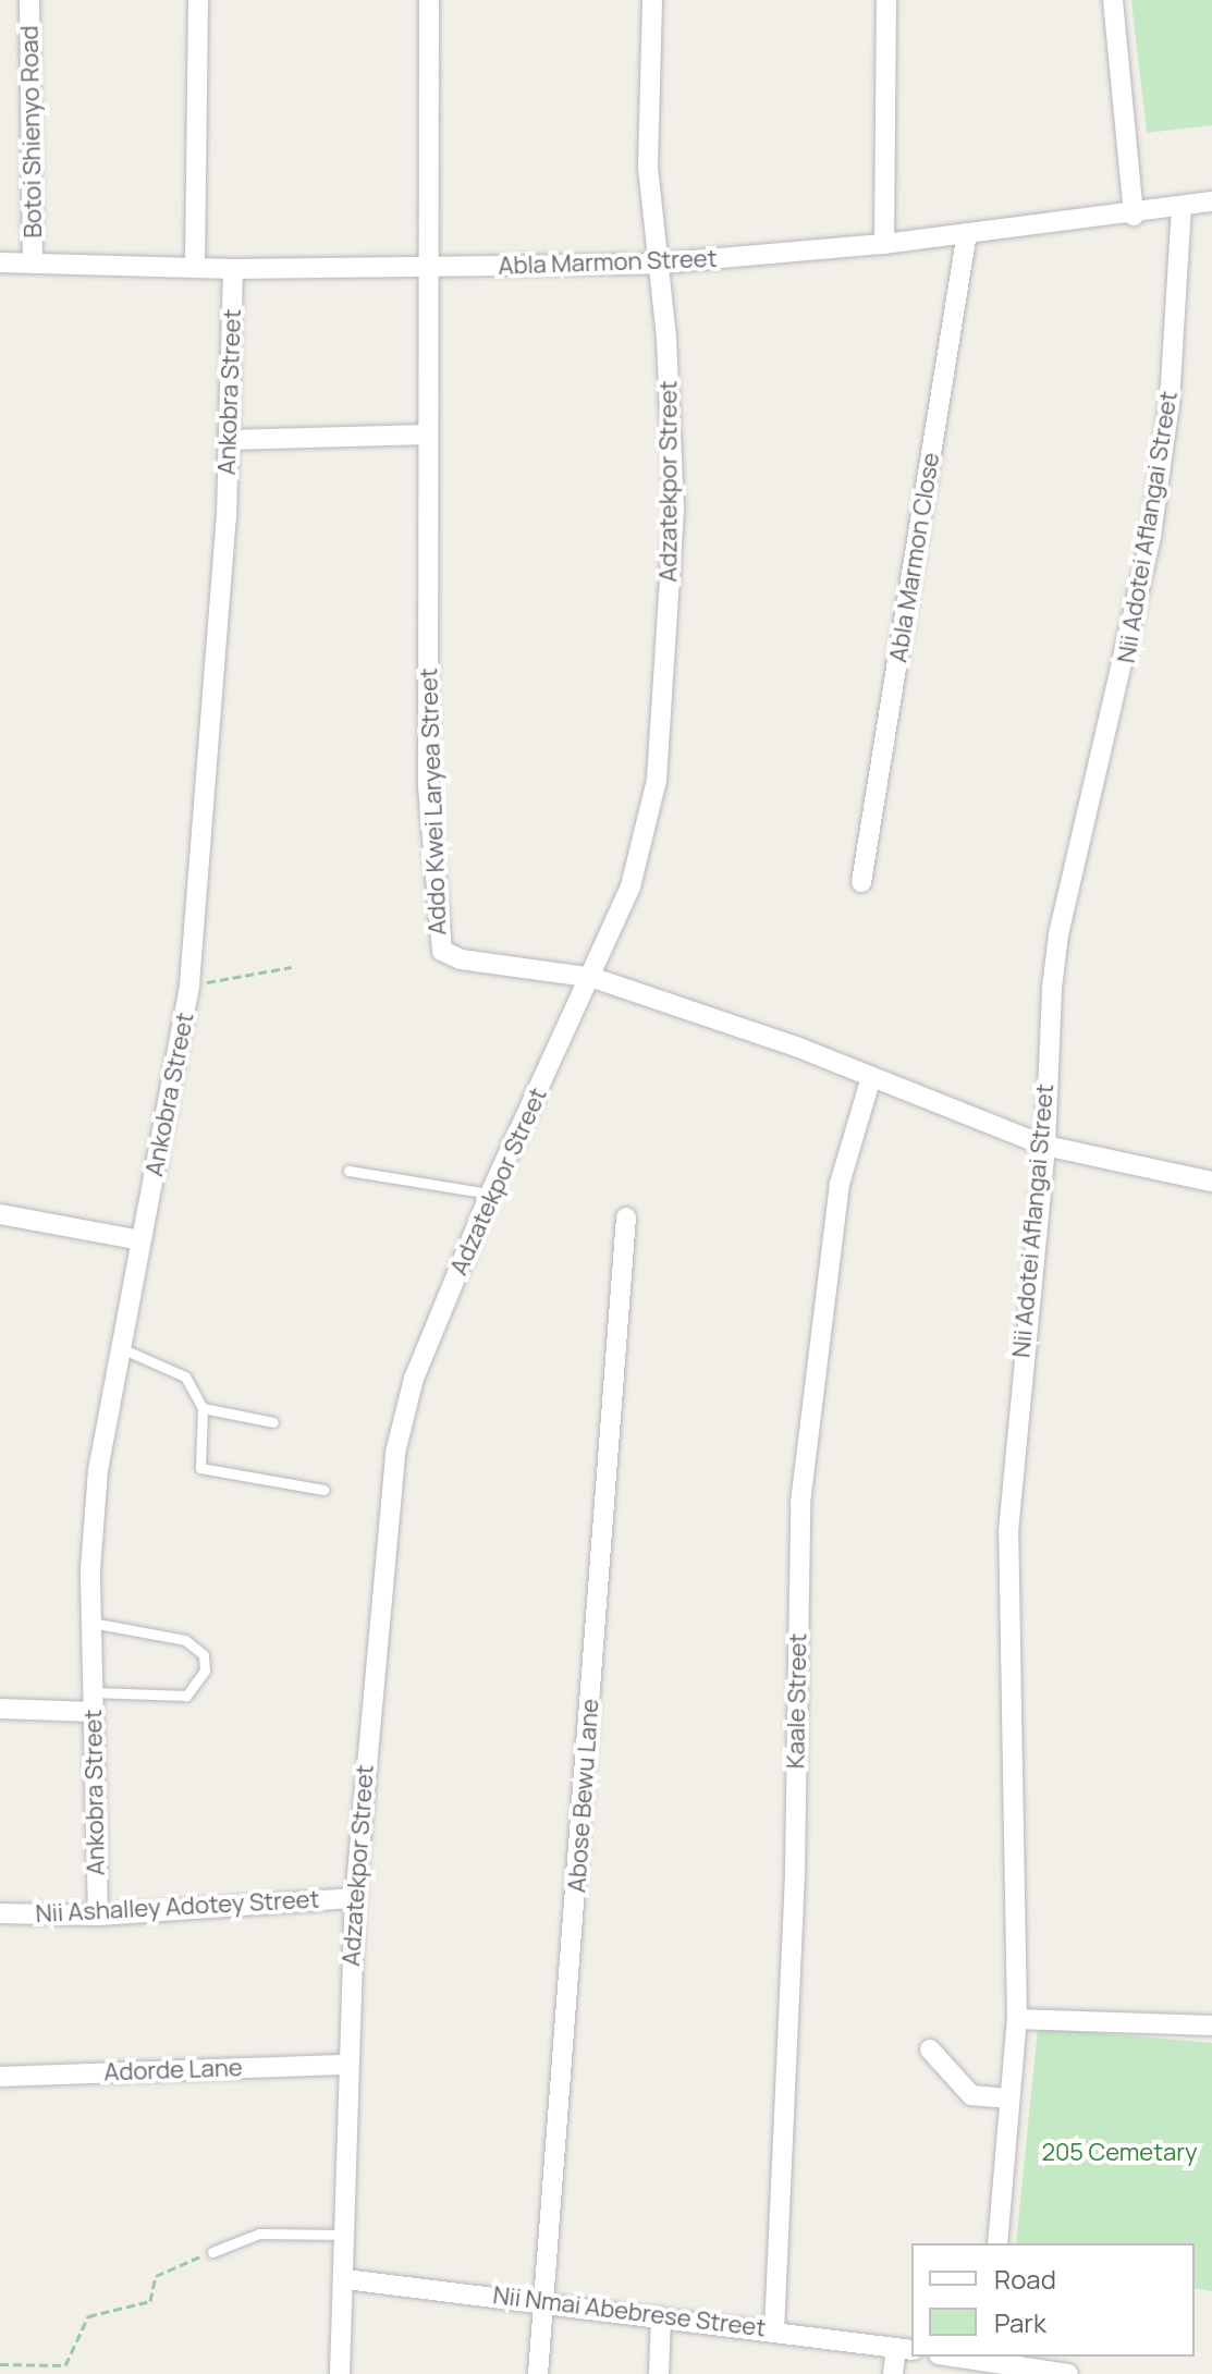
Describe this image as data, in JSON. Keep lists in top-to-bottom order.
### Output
{
  "streets": {
    "street": [
      "Botoi Shienyo Road",
      "Abla Marmon Street",
      "Ankobra Street",
      "Adzatekpor Street",
      "Nii Adotei Aflangai Street",
      "Abla Marmon Close",
      "Addo Kwei Laryea Street",
      "Kaale Street",
      "Abose Bewu Lane",
      "Nii Ashalley Adotey Street",
      "Adorde Lane",
      "Nii Nmai Abebrese Street"
    ]
  },
  "crossings": [
    ["Botoi Shienyo Road", "Abla Marmon Street"],
    ["Abla Marmon Street", "Ankobra Street"],
    ["Abla Marmon Street", "Adzatekpor Street"],
    ["Abla Marmon Street", "Nii Adotei Aflangai Street"],
    ["Abla Marmon Street", "Abla Marmon Close"],
    ["Abla Marmon Street", "Addo Kwei Laryea Street"],
    ["Ankobra Street", "Nii Ashalley Adotey Street"],
    ["Adzatekpor Street", "Addo Kwei Laryea Street"],
    ["Adzatekpor Street", "Nii Ashalley Adotey Street"],
    ["Adzatekpor Street", "Adorde Lane"],
    ["Adzatekpor Street", "Nii Nmai Abebrese Street"],
    ["Nii Adotei Aflangai Street", "Addo Kwei Laryea Street"],
    ["Addo Kwei Laryea Street", "Kaale Street"],
    ["Kaale Street", "Nii Nmai Abebrese Street"],
    ["Abose Bewu Lane", "Nii Nmai Abebrese Street"]
  ],
  "parks": ["205 Cemetary"],
  "legend": ["Road", "Park"]
}
